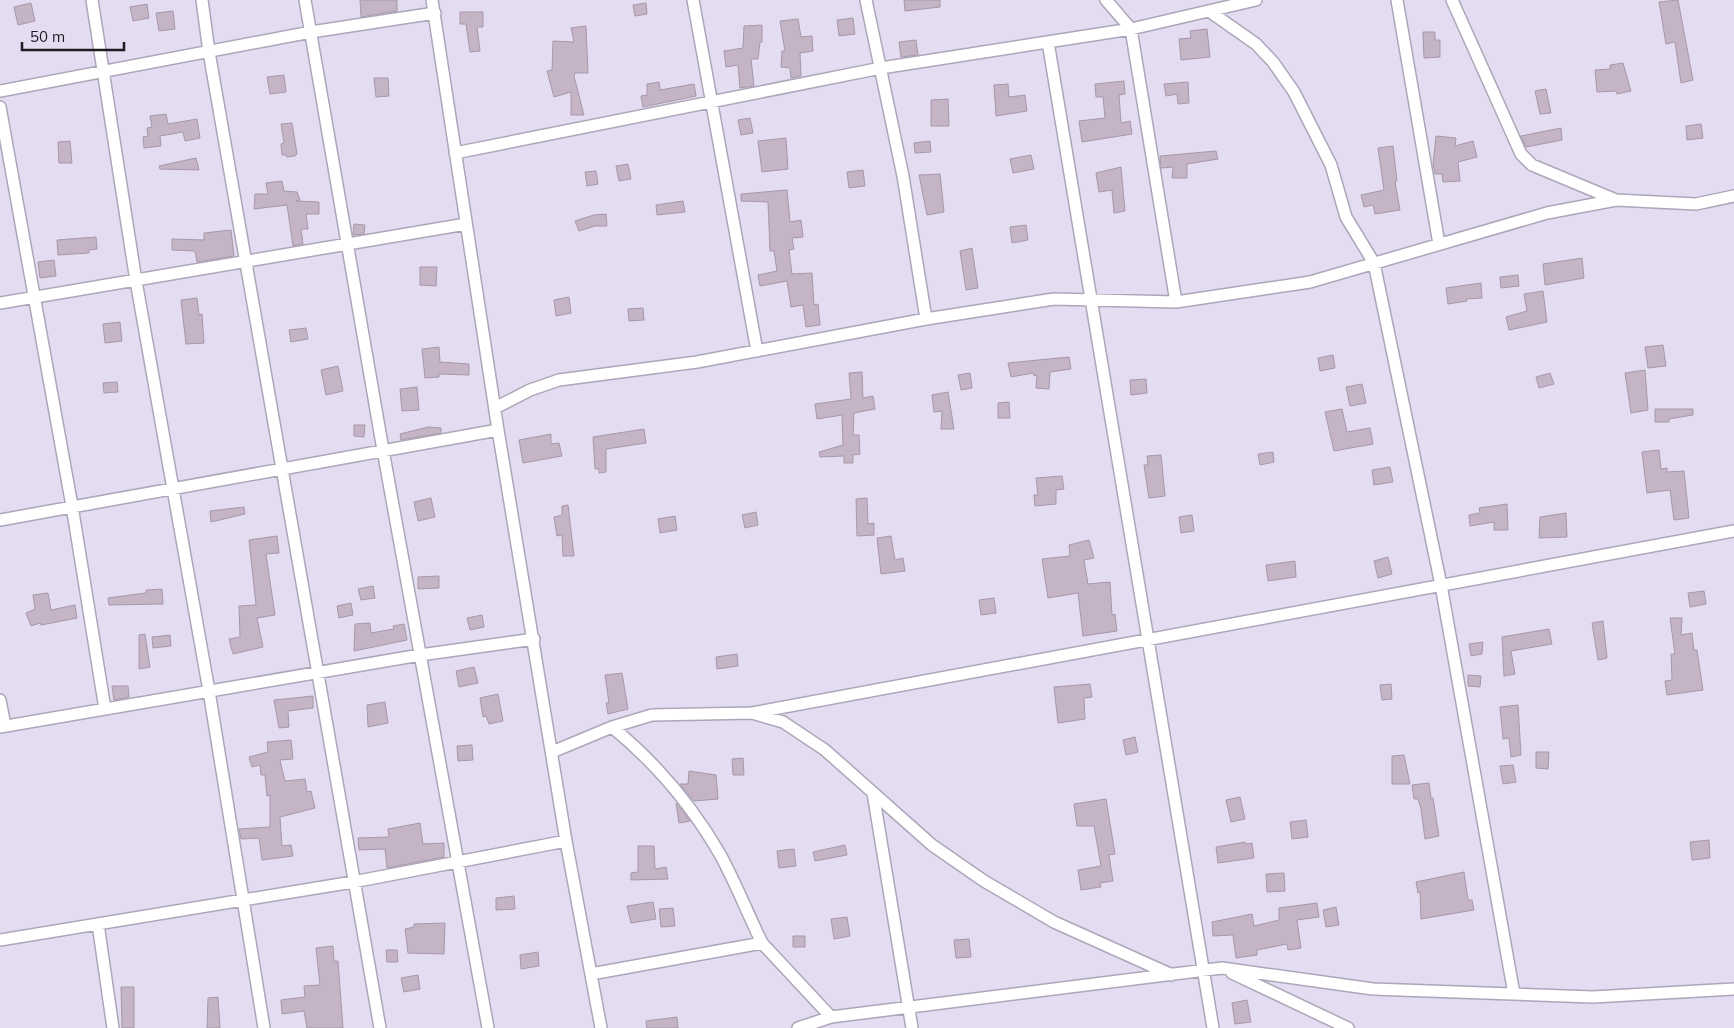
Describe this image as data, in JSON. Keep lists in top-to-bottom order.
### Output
{
  "scale_bar": "50 m"
}
